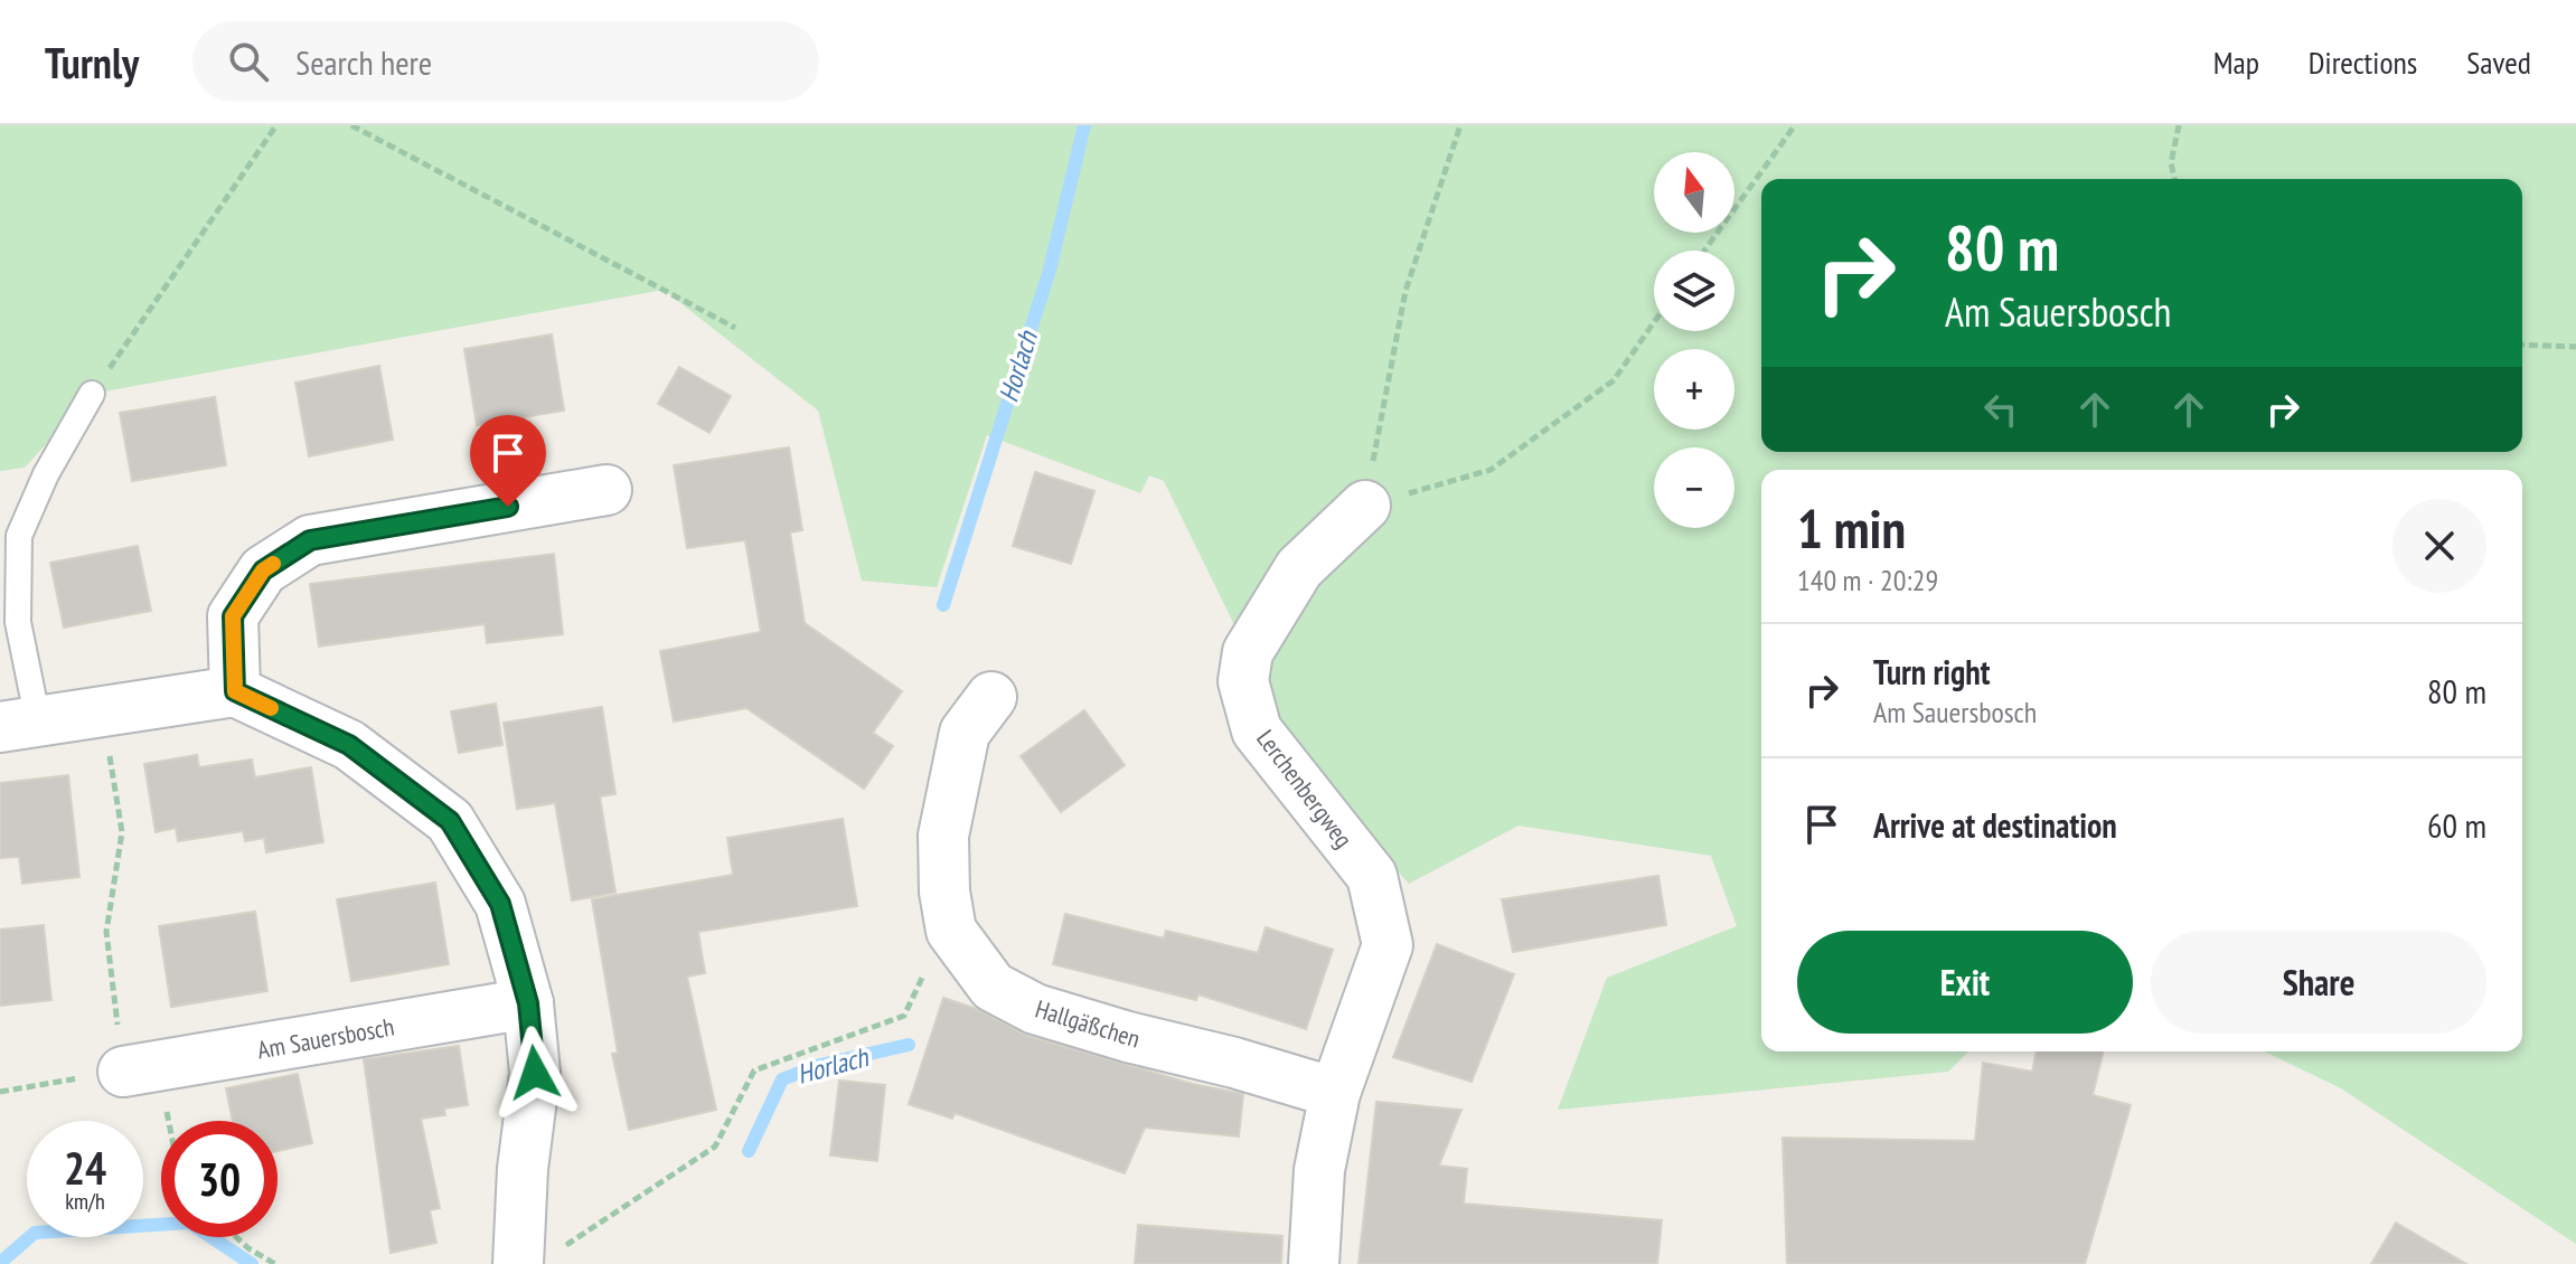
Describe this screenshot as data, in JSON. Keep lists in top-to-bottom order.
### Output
{
  "streets": {
    "street": ["Lerchenbergweg", "Hallgäßchen", "Am Sauersbosch"]
  },
  "crossings": [
    ["Lerchenbergweg", "Hallgäßchen"]
  ],
  "water": ["Horlach"],
  "north": "top",
  "page": {
    "header": "Turnly",
    "search": "Search here",
    "nav": ["Map", "Directions", "Saved"],
    "map_buttons": ["+", "−"],
    "turn": ["80 m", "Am Sauersbosch"],
    "heading": ["1 min", "140 m · 20:29"],
    "list": [
      {
        "name": "Turn right",
        "note": "Am Sauersbosch",
        "value": "80 m"
      },
      {
        "name": "Arrive at destination",
        "value": "60 m"
      }
    ],
    "buttons": ["Exit", "Share"],
    "speed": "24 km/h",
    "limit": "30"
  }
}
